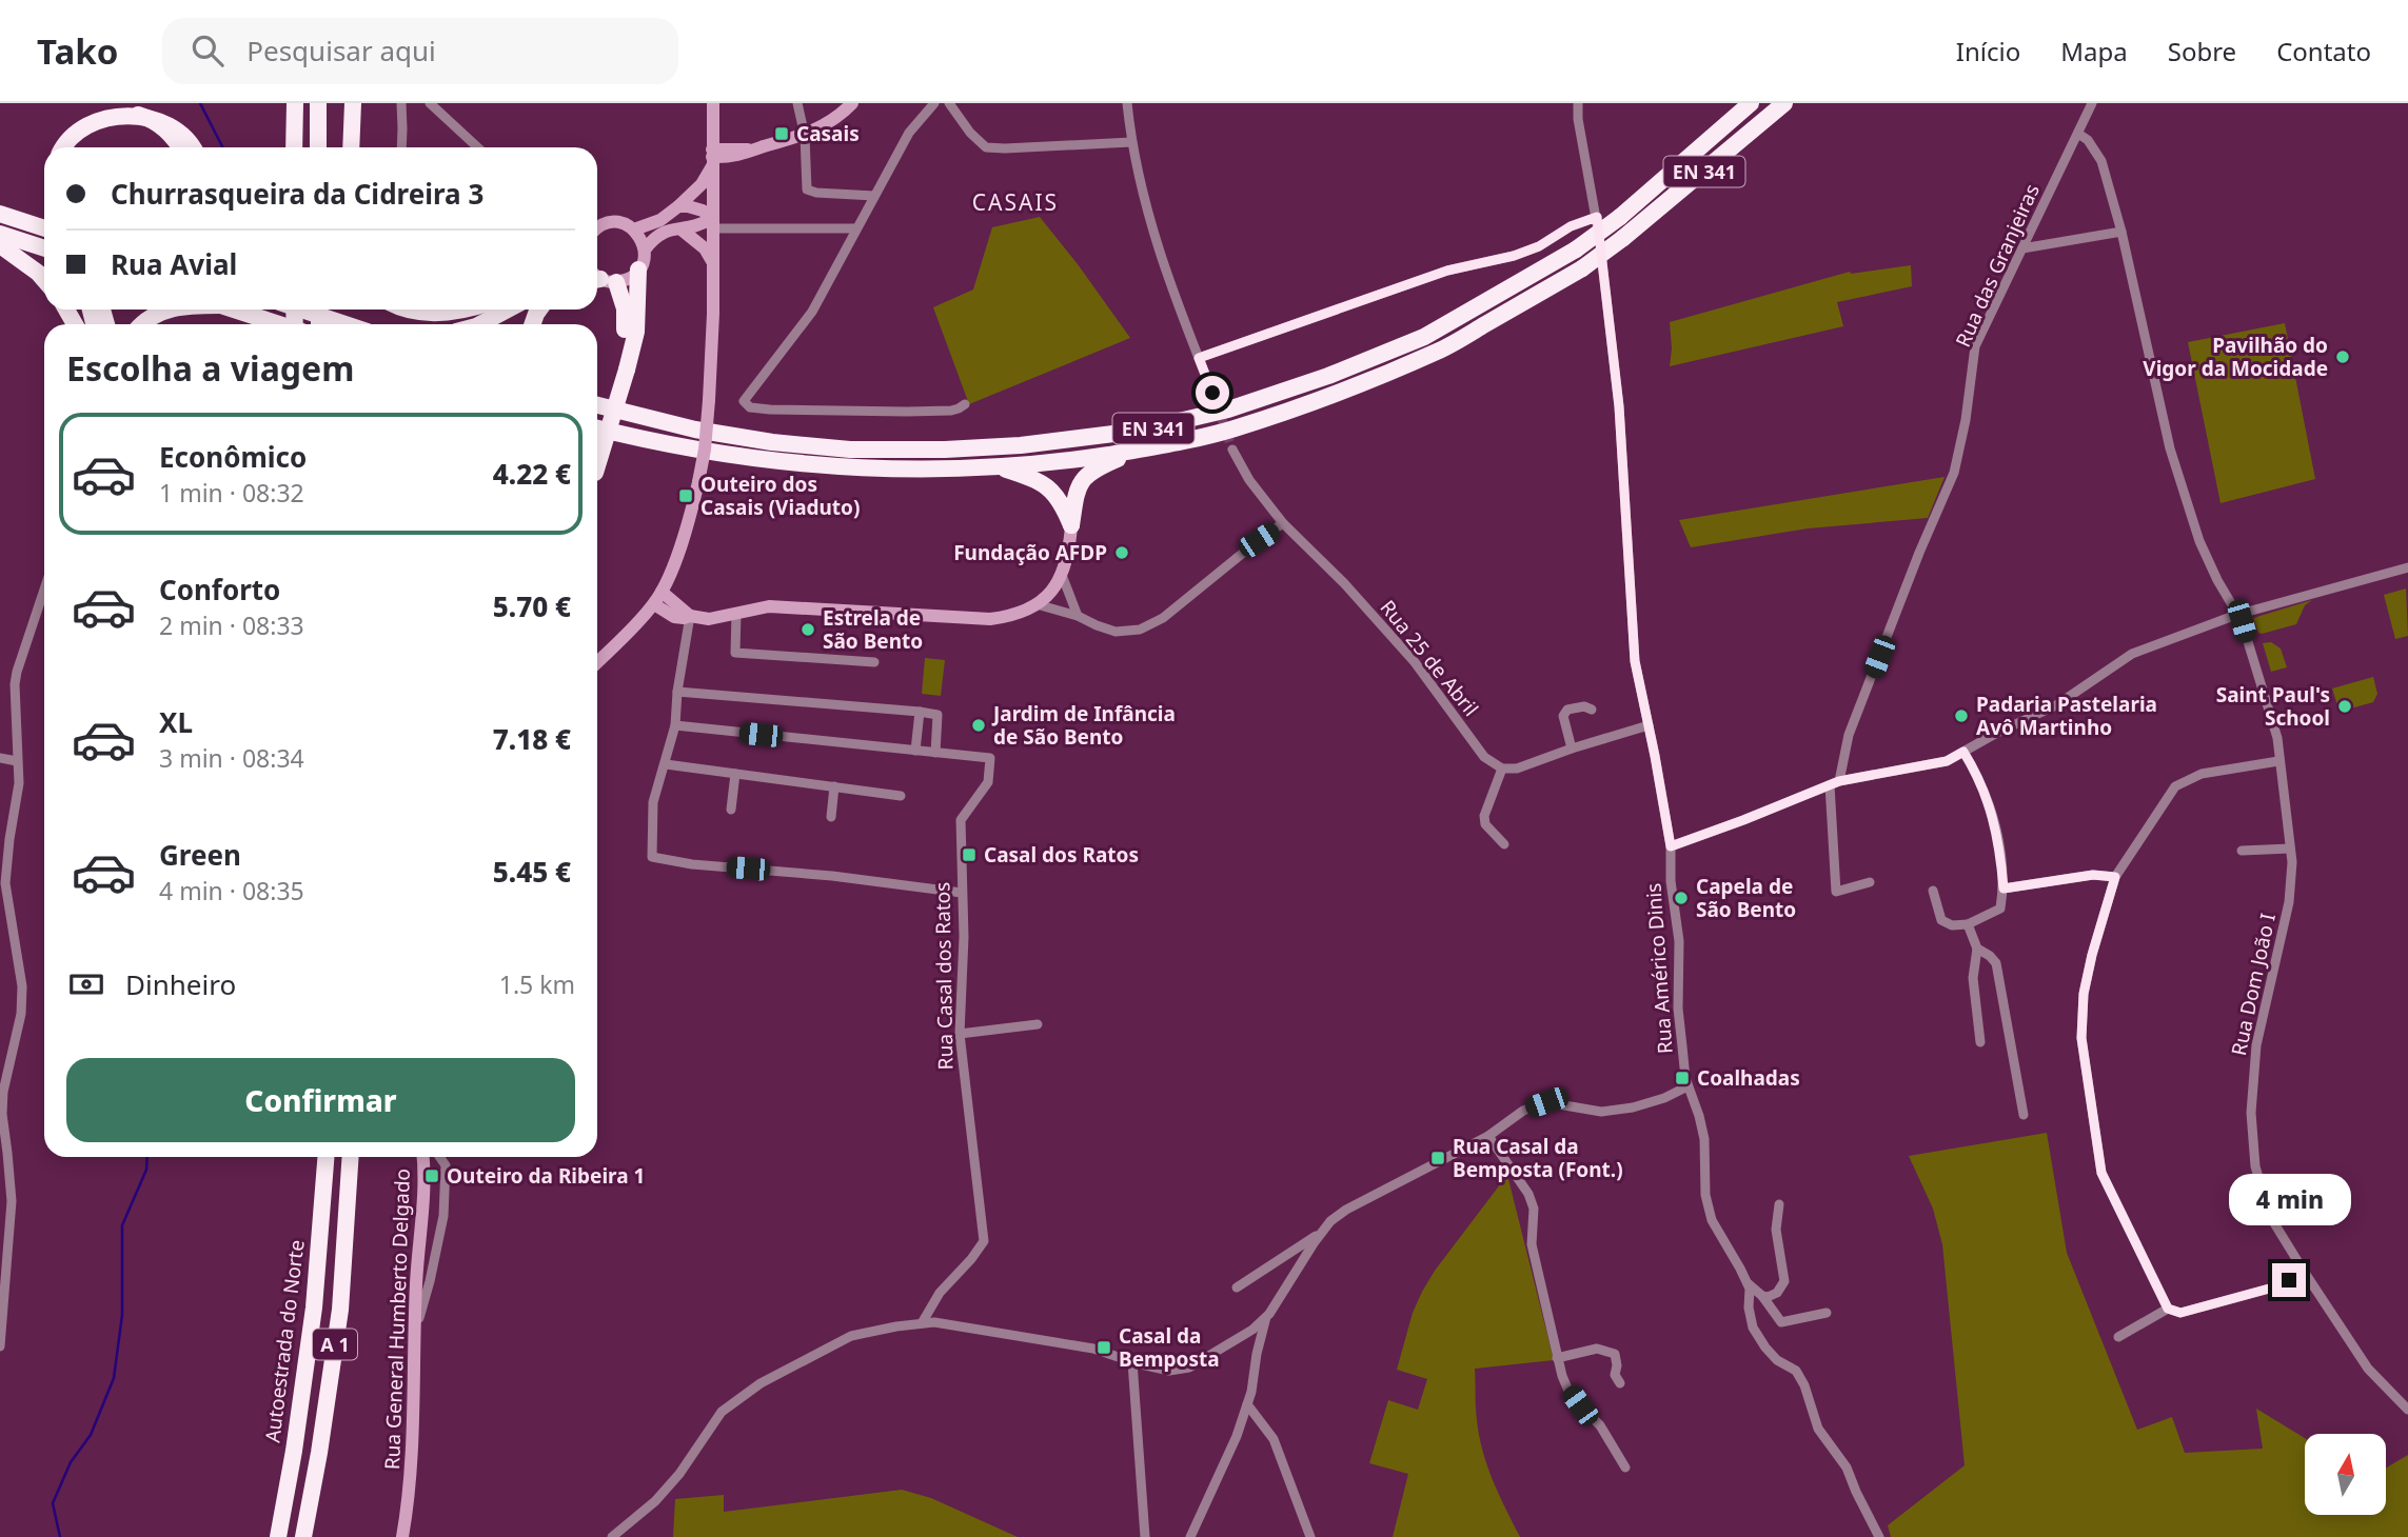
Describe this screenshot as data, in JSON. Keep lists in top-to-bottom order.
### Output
{
  "streets": {
    "highway": ["EN 341", "Autoestrada do Norte", "A 1"],
    "main road": ["Rua General Humberto Delgado"],
    "street": [
      "Rua das Granjeiras",
      "Rua 25 de Abril",
      "Rua Américo Dinis",
      "Rua Casal dos Ratos",
      "Rua Dom João I"
    ]
  },
  "crossings": [
    ["Rua das Granjeiras", "Rua Dom João I"]
  ],
  "districts": ["CASAIS"],
  "places": {
    "transit": [
      "Casais",
      "Outeiro dos Casais (Viaduto)",
      "Casal dos Ratos",
      "Coalhadas",
      "Rua Casal da Bemposta (Font.)",
      "Outeiro da Ribeira 1",
      "Casal da Bemposta"
    ],
    "other": [
      "Pavilhão do Vigor da Mocidade",
      "Fundação AFDP",
      "Estrela de São Bento",
      "Saint Paul's School",
      "Padaria Pastelaria Avô Martinho",
      "Jardim de Infância de São Bento",
      "Capela de São Bento"
    ]
  },
  "north": "top",
  "page": {
    "header": "Tako",
    "search": "Pesquisar aqui",
    "nav": [
      "Início",
      "Mapa",
      "Sobre",
      "Contato"
    ],
    "banner": ["Churrasqueira da Cidreira 3", "Rua Avial"],
    "heading": "Escolha a viagem",
    "list": [
      {
        "name": "Econômico",
        "note": "1 min · 08:32",
        "value": "4.22 €"
      },
      {
        "name": "Conforto",
        "note": "2 min · 08:33",
        "value": "5.70 €"
      },
      {
        "name": "XL",
        "note": "3 min · 08:34",
        "value": "7.18 €"
      },
      {
        "name": "Green",
        "note": "4 min · 08:35",
        "value": "5.45 €"
      }
    ],
    "pay": ["Dinheiro", "1.5 km"],
    "buttons": "Confirmar",
    "bubble": "4 min"
  }
}
